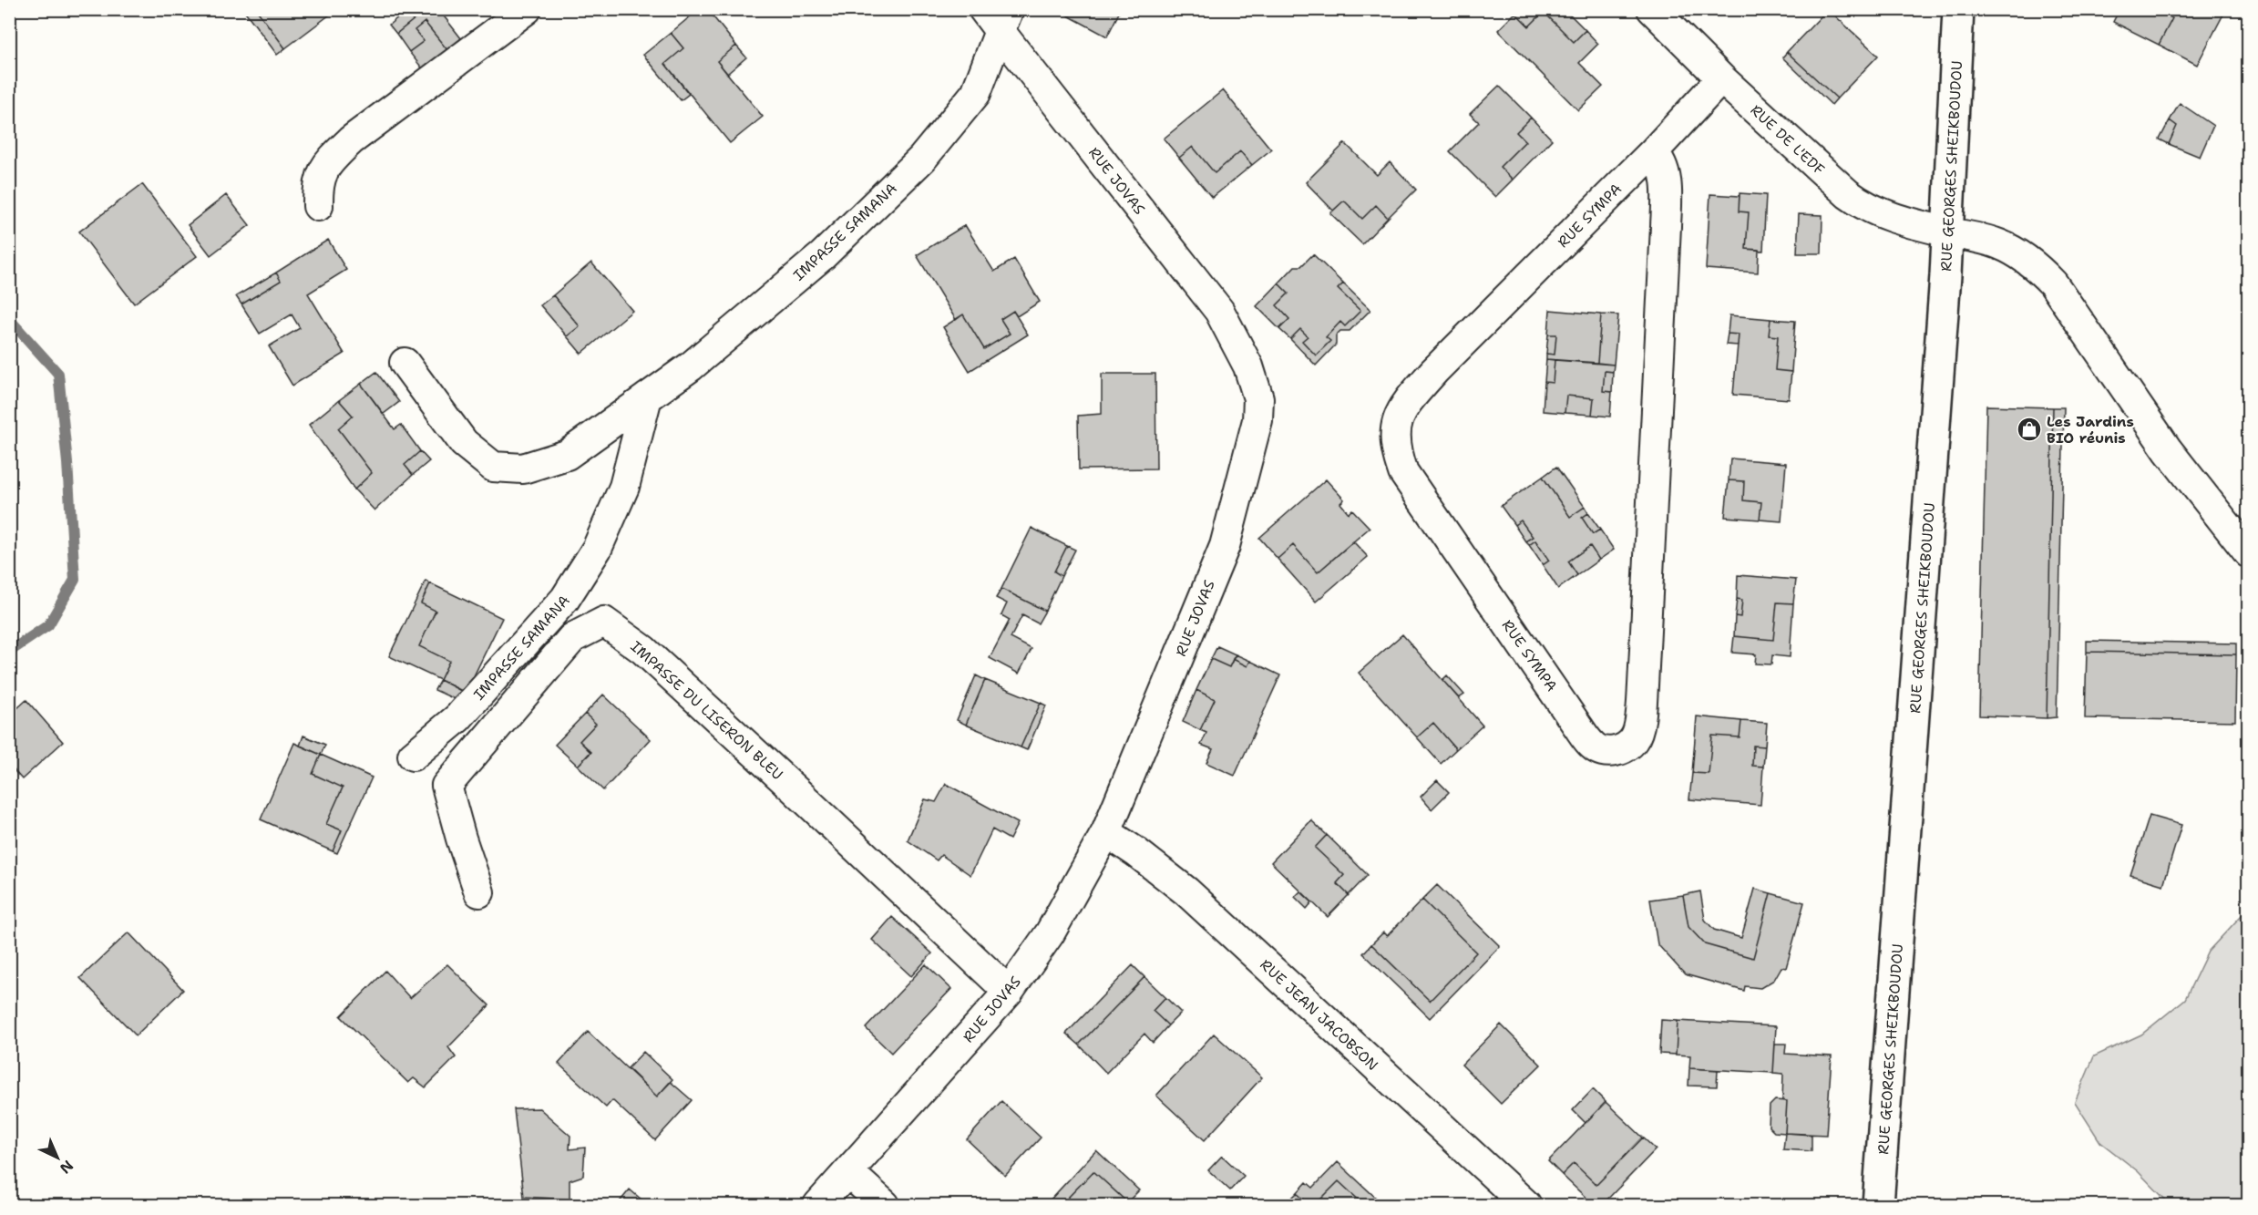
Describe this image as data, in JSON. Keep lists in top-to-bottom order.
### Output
{
  "streets": {
    "street": [
      "RUE DE L'EDF",
      "RUE GEORGES SHEIKBOUDOU",
      "RUE JOVAS",
      "RUE SYMPA",
      "IMPASSE SAMANA",
      "IMPASSE DU LISERON BLEU",
      "RUE JEAN JACOBSON"
    ]
  },
  "crossings": [
    ["RUE DE L'EDF", "RUE GEORGES SHEIKBOUDOU"],
    ["RUE JOVAS", "IMPASSE SAMANA"],
    ["RUE JOVAS", "IMPASSE DU LISERON BLEU"],
    ["RUE JOVAS", "RUE JEAN JACOBSON"]
  ],
  "places": {
    "shop": ["Les Jardins BIO réunis"]
  },
  "north": "bottom right"
}
